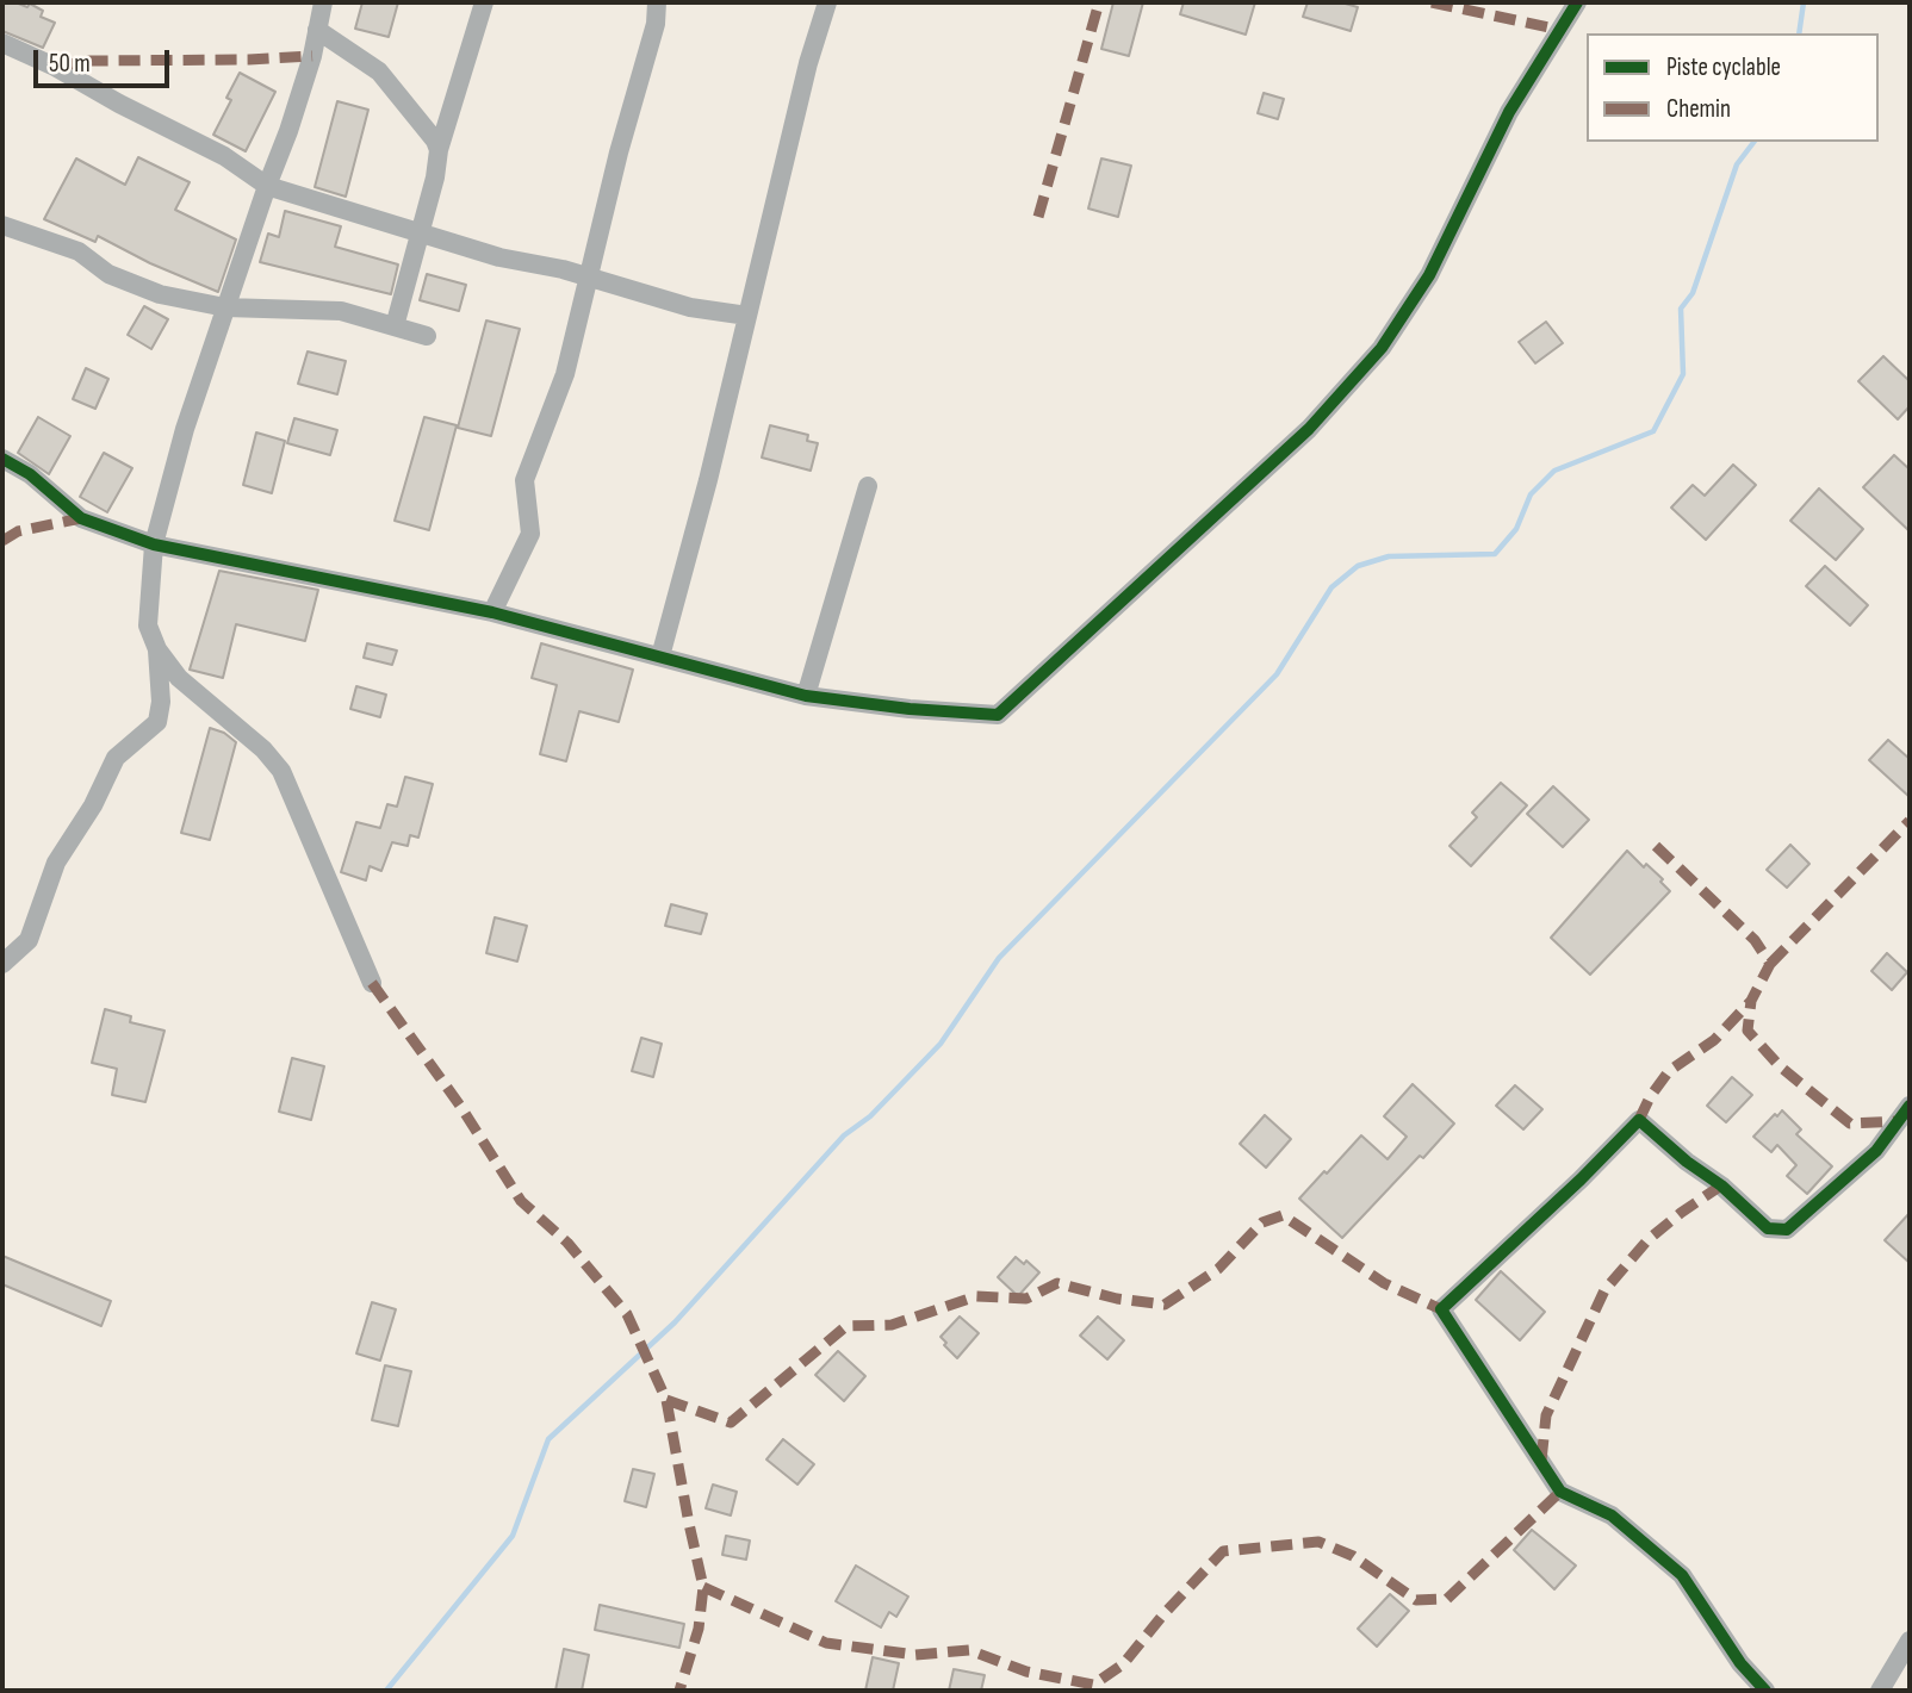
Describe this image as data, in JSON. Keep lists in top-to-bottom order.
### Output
{
  "legend": ["Piste cyclable", "Chemin"],
  "scale_bar": "50 m"
}
